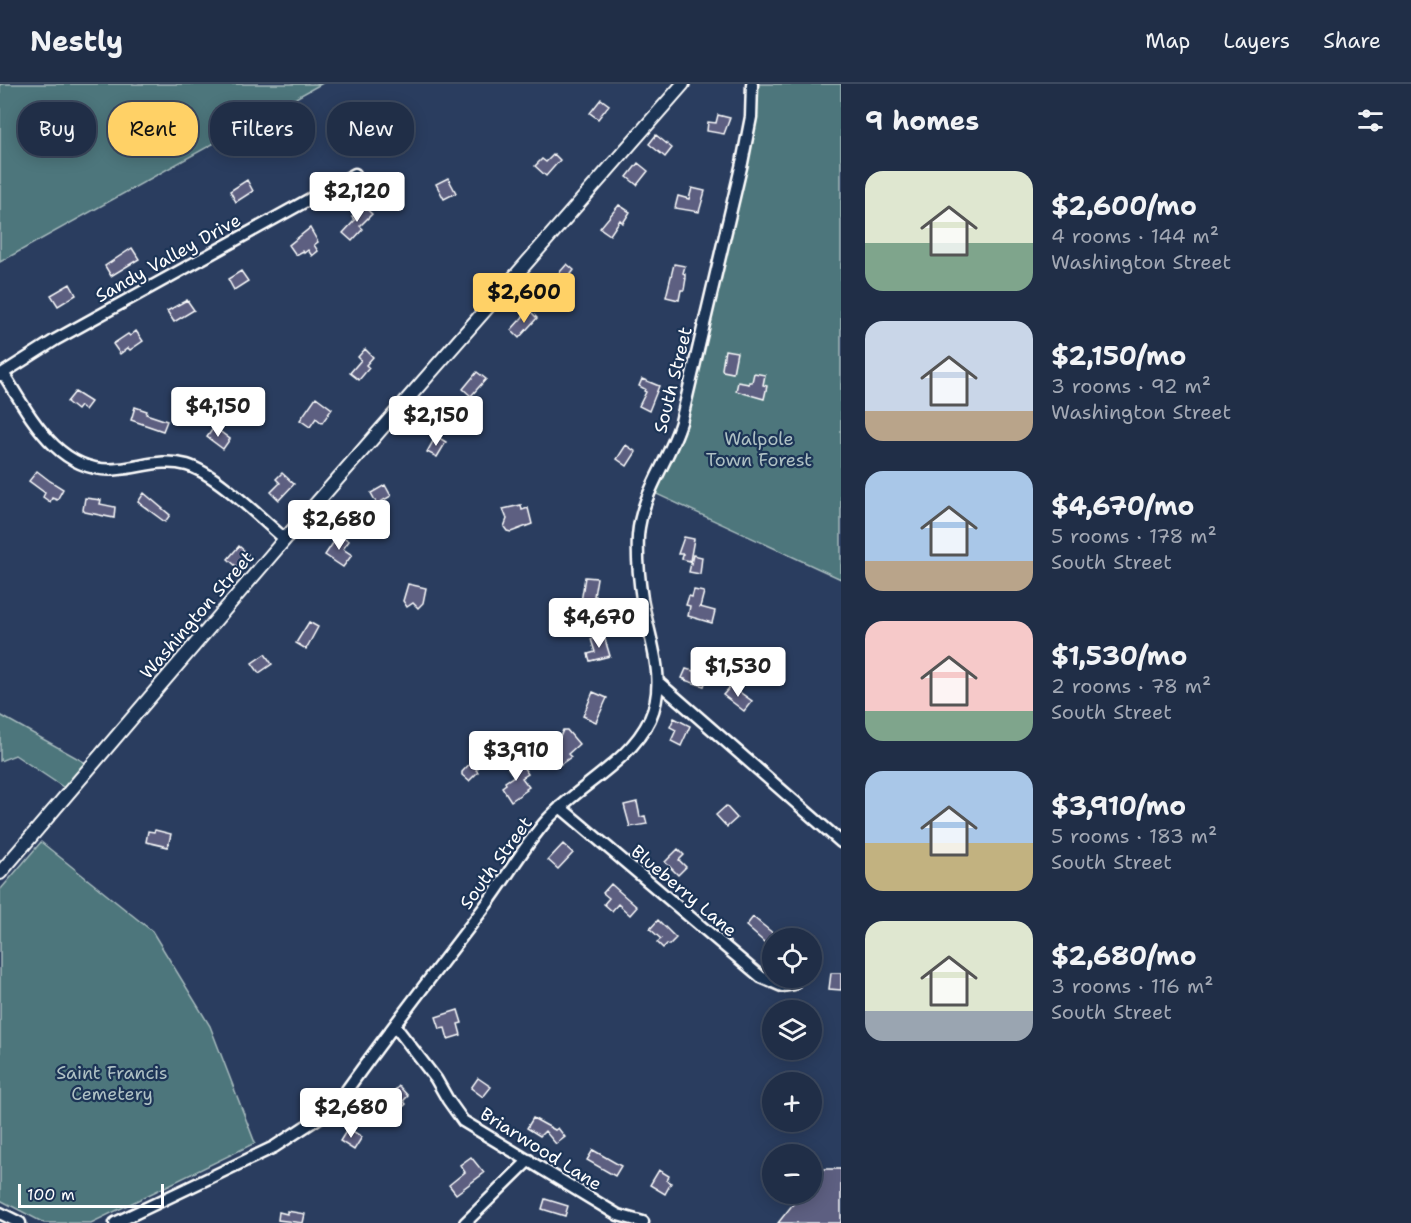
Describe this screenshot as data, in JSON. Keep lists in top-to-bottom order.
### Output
{
  "streets": {
    "main road": ["Washington Street"],
    "street": [
      "Sandy Valley Drive",
      "South Street",
      "Blueberry Lane",
      "Briarwood Lane"
    ]
  },
  "crossings": [
    ["South Street", "Blueberry Lane"],
    ["South Street", "Briarwood Lane"]
  ],
  "parks": ["Walpole Town Forest", "Saint Francis Cemetery"],
  "scale_bar": "100 m",
  "page": {
    "header": "Nestly",
    "nav": ["Map", "Layers", "Share"],
    "heading": "9 homes",
    "chip": [
      "Buy",
      "Rent",
      "Filters",
      "New"
    ],
    "list": [
      {
        "name": "$2,600/mo",
        "note": "4 rooms · 144 m² · Washington Street"
      },
      {
        "name": "$2,150/mo",
        "note": "3 rooms · 92 m² · Washington Street"
      },
      {
        "name": "$4,670/mo",
        "note": "5 rooms · 178 m² · South Street"
      },
      {
        "name": "$1,530/mo",
        "note": "2 rooms · 78 m² · South Street"
      },
      {
        "name": "$3,910/mo",
        "note": "5 rooms · 183 m² · South Street"
      },
      {
        "name": "$2,680/mo",
        "note": "3 rooms · 116 m² · South Street"
      }
    ],
    "price": [
      "$2,120",
      "$2,600",
      "$4,150",
      "$2,150",
      "$2,680",
      "$4,670",
      "$1,530",
      "$3,910",
      "$2,680"
    ],
    "map_buttons": ["+", "−"],
    "scale": "100 m"
  }
}
